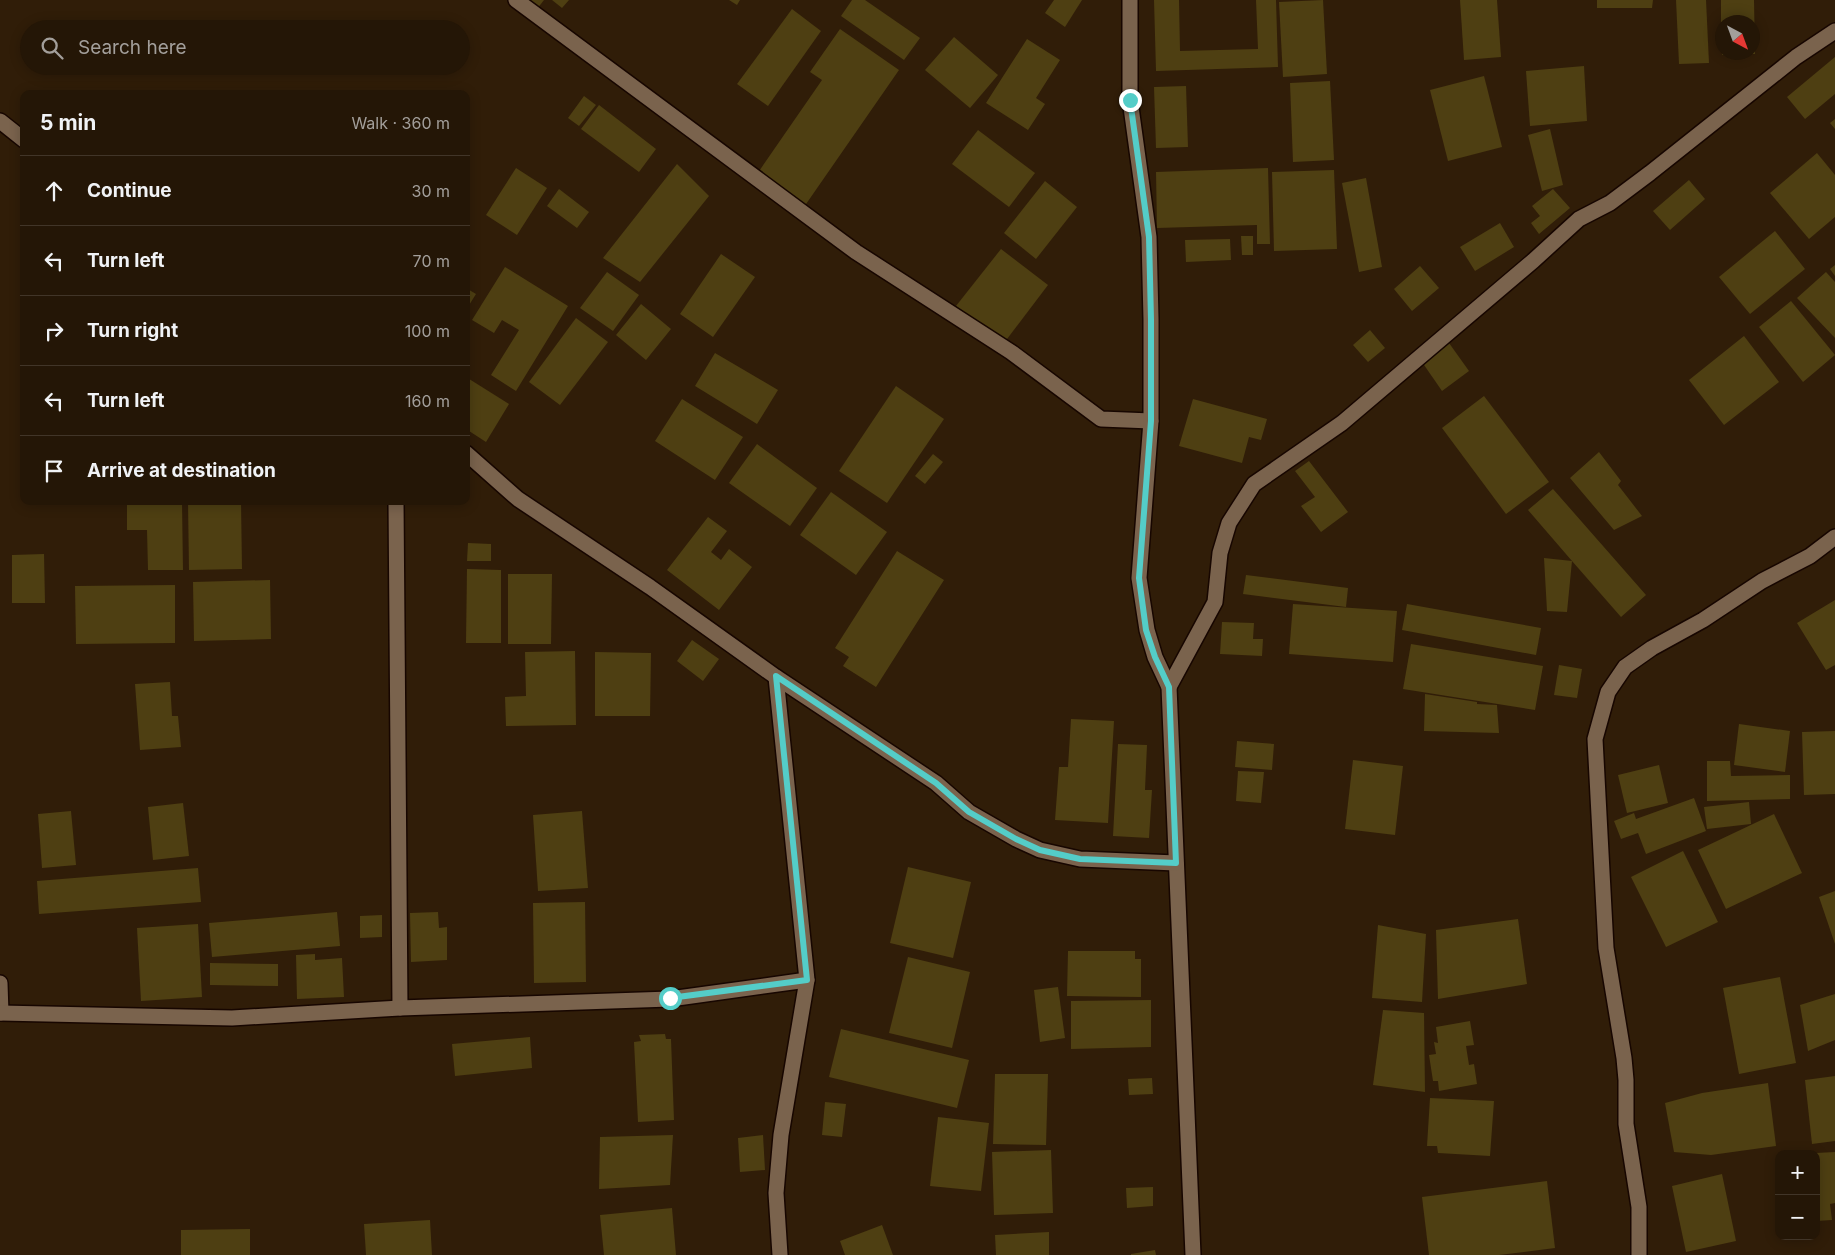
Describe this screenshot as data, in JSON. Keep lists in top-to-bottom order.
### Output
{
  "north": "bottom right",
  "page": {
    "search": "Search here",
    "heading": ["5 min", "Walk · 360 m"],
    "list": [
      ["Continue", "30 m"],
      ["Turn left", "70 m"],
      ["Turn right", "100 m"],
      ["Turn left", "160 m"],
      "Arrive at destination"
    ],
    "map_buttons": ["+", "−"]
  }
}
